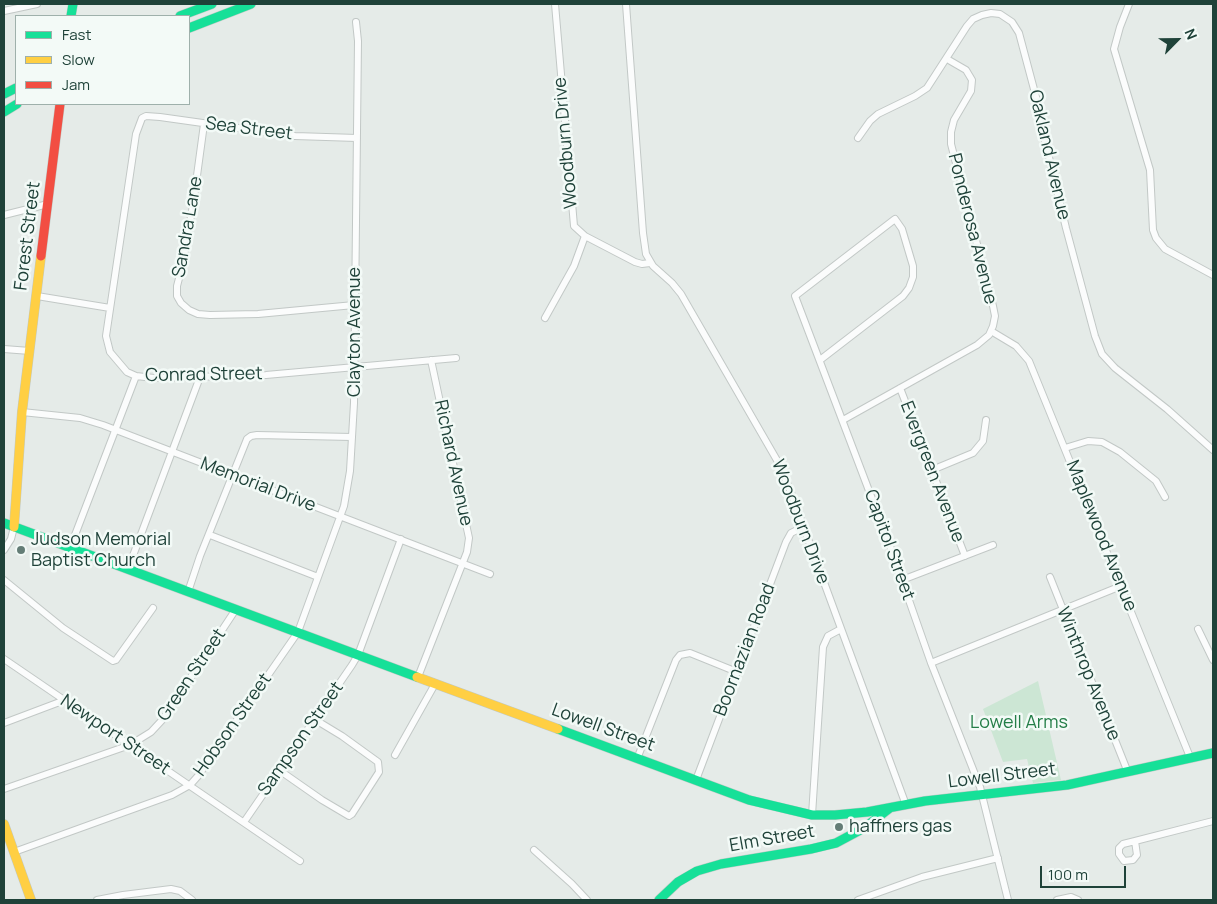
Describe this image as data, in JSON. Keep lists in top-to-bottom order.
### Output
{
  "streets": {
    "main road": ["Forest Street", "Lowell Street", "Elm Street"],
    "street": [
      "Sea Street",
      "Woodburn Drive",
      "Oakland Avenue",
      "Sandra Lane",
      "Ponderosa Avenue",
      "Clayton Avenue",
      "Conrad Street",
      "Richard Avenue",
      "Evergreen Avenue",
      "Memorial Drive",
      "Maplewood Avenue",
      "Capitol Street",
      "Boornazian Road",
      "Winthrop Avenue",
      "Green Street",
      "Hobson Street",
      "Newport Street",
      "Sampson Street"
    ]
  },
  "crossings": [
    ["Sea Street", "Sandra Lane"],
    ["Sea Street", "Clayton Avenue"],
    ["Sea Street", "Conrad Street"],
    ["Woodburn Drive", "Boornazian Road"],
    ["Woodburn Drive", "Lowell Street"],
    ["Oakland Avenue", "Ponderosa Avenue"],
    ["Sandra Lane", "Clayton Avenue"],
    ["Ponderosa Avenue", "Evergreen Avenue"],
    ["Ponderosa Avenue", "Maplewood Avenue"],
    ["Ponderosa Avenue", "Capitol Street"],
    ["Forest Street", "Memorial Drive"],
    ["Forest Street", "Lowell Street"],
    ["Clayton Avenue", "Conrad Street"],
    ["Clayton Avenue", "Memorial Drive"],
    ["Clayton Avenue", "Hobson Street"],
    ["Clayton Avenue", "Lowell Street"],
    ["Conrad Street", "Richard Avenue"],
    ["Richard Avenue", "Memorial Drive"],
    ["Richard Avenue", "Lowell Street"],
    ["Memorial Drive", "Sampson Street"],
    ["Maplewood Avenue", "Lowell Street"],
    ["Capitol Street", "Lowell Street"],
    ["Boornazian Road", "Lowell Street"],
    ["Winthrop Avenue", "Lowell Street"],
    ["Green Street", "Lowell Street"],
    ["Green Street", "Newport Street"],
    ["Hobson Street", "Lowell Street"],
    ["Hobson Street", "Newport Street"],
    ["Lowell Street", "Sampson Street"],
    ["Lowell Street", "Elm Street"],
    ["Newport Street", "Sampson Street"]
  ],
  "parks": ["Lowell Arms"],
  "places": ["Judson Memorial Baptist Church", "haffners gas"],
  "legend": ["Fast", "Slow", "Jam"],
  "scale_bar": "100 m",
  "north": "top right"
}
